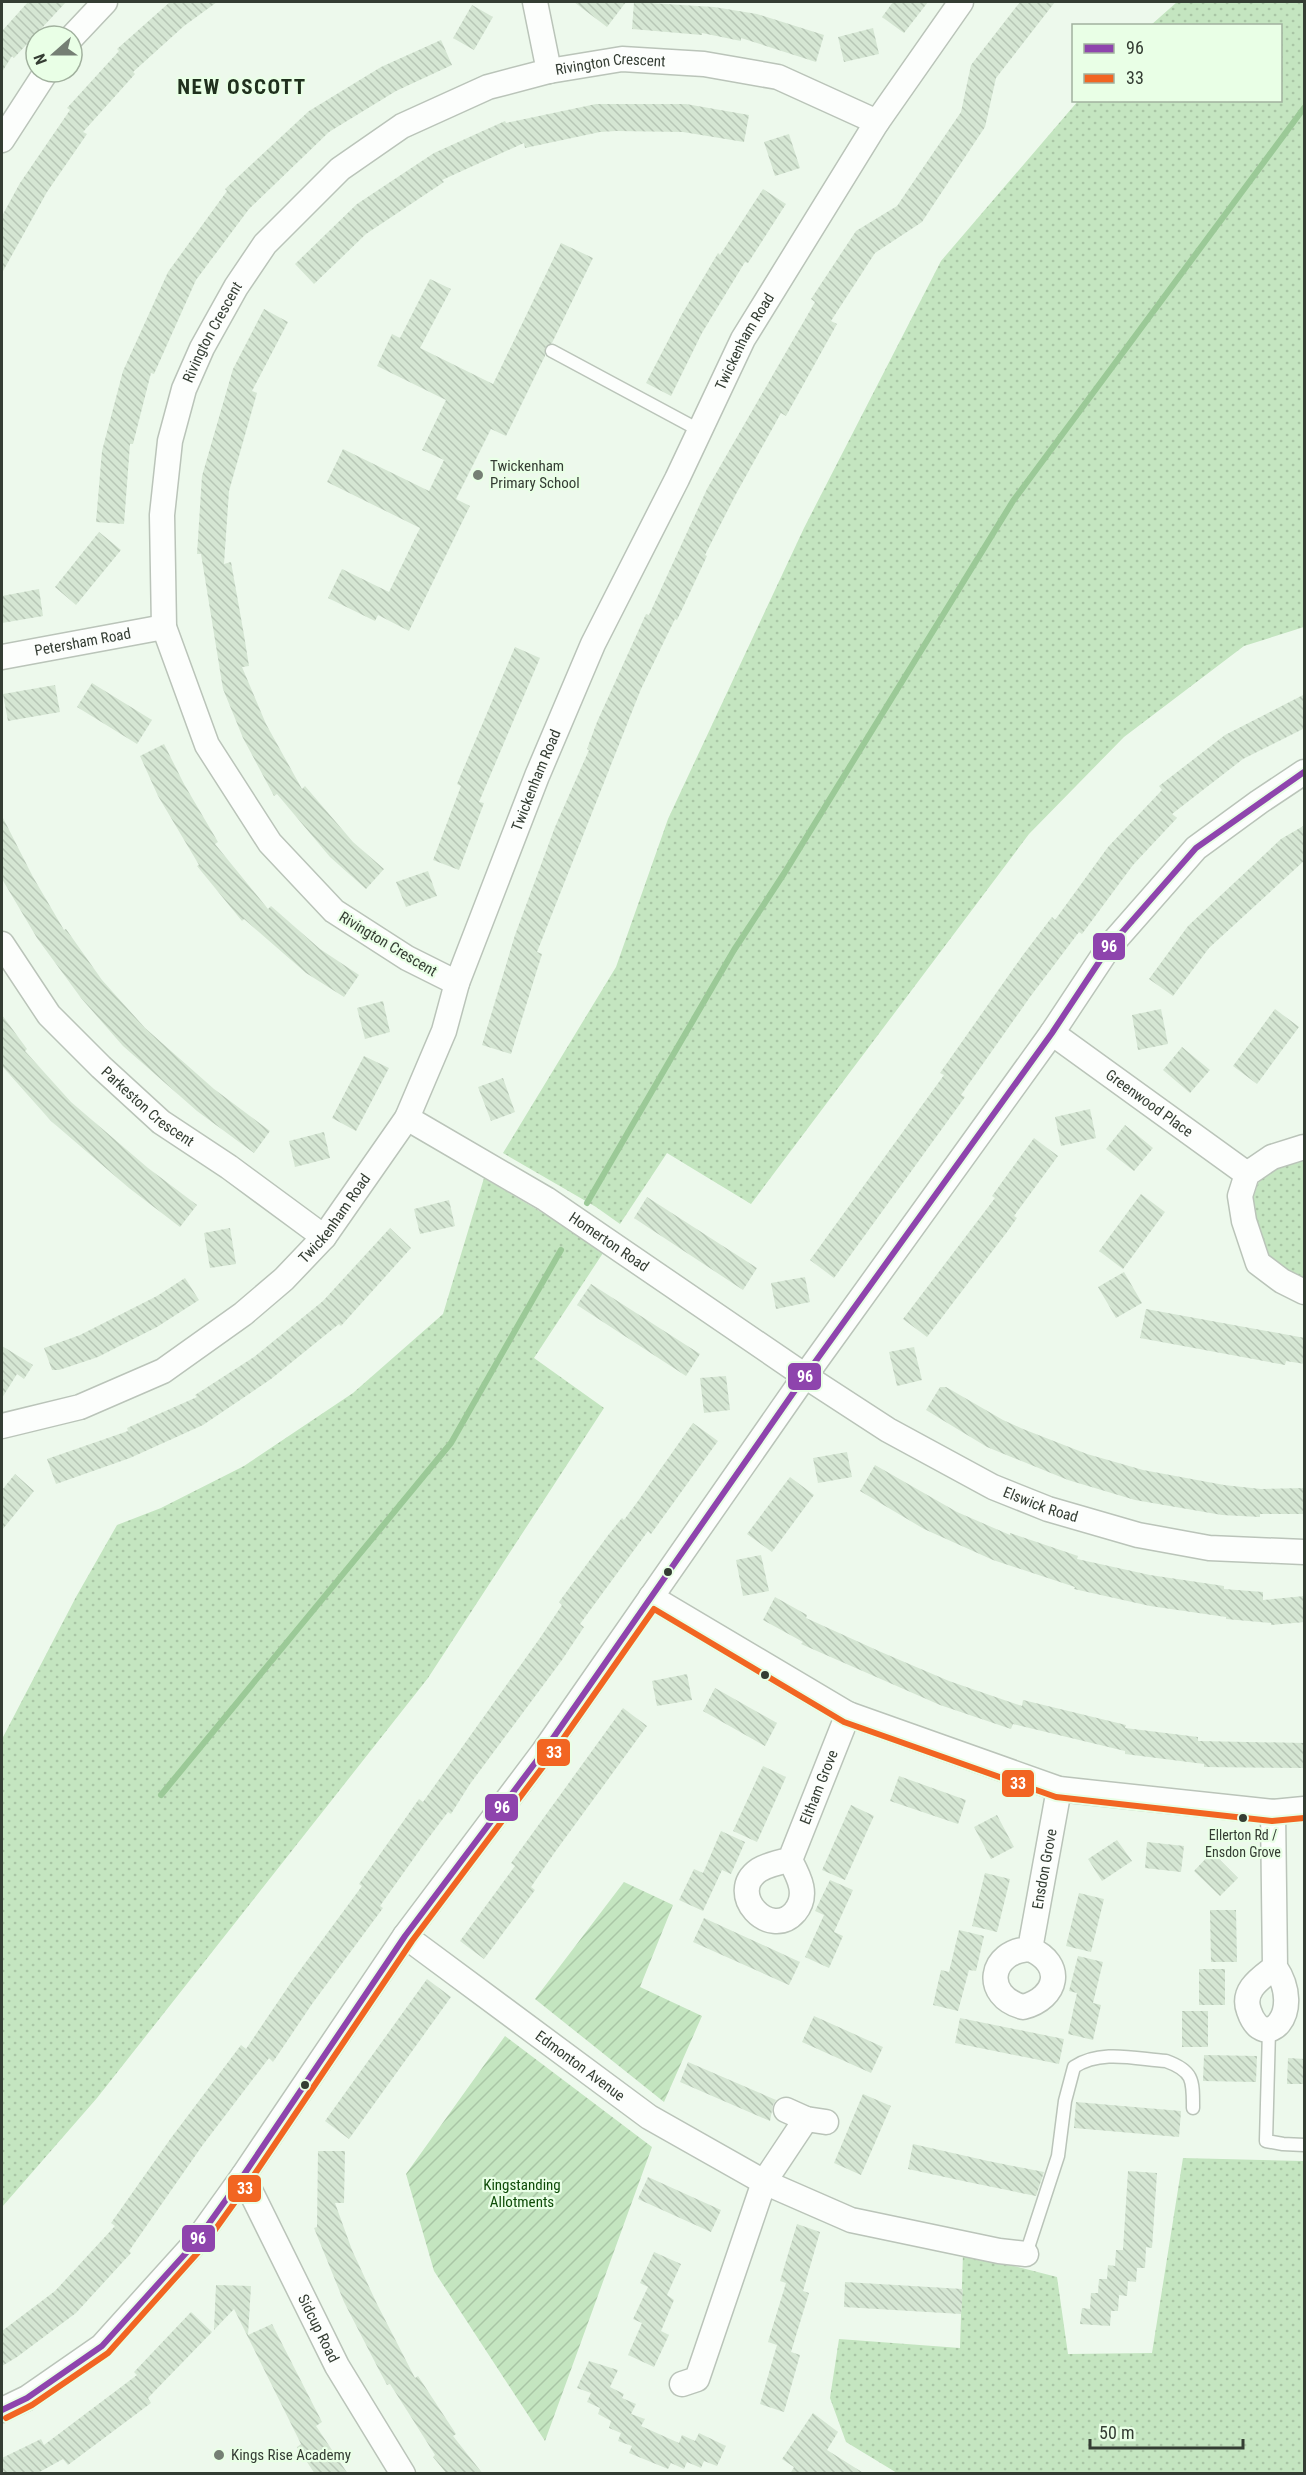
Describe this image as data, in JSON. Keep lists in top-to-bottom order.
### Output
{
  "streets": {
    "street": [
      "Rivington Crescent",
      "Twickenham Road",
      "Petersham Road",
      "Greenwood Place",
      "Parkeston Crescent",
      "Homerton Road",
      "Elswick Road",
      "Eltham Grove",
      "Ensdon Grove",
      "Edmonton Avenue",
      "Sidcup Road"
    ]
  },
  "crossings": [
    ["Rivington Crescent", "Twickenham Road"],
    ["Rivington Crescent", "Petersham Road"],
    ["Twickenham Road", "Parkeston Crescent"],
    ["Twickenham Road", "Homerton Road"],
    ["Homerton Road", "Elswick Road"]
  ],
  "districts": ["NEW OSCOTT"],
  "parks": ["Kingstanding Allotments"],
  "places": ["Twickenham Primary School", "Ellerton Rd / Ensdon Grove", "Kings Rise Academy"],
  "lines": ["transit line 96", "transit line 33"],
  "legend": ["96", "33"],
  "scale_bar": "50 m",
  "north": "left"
}
